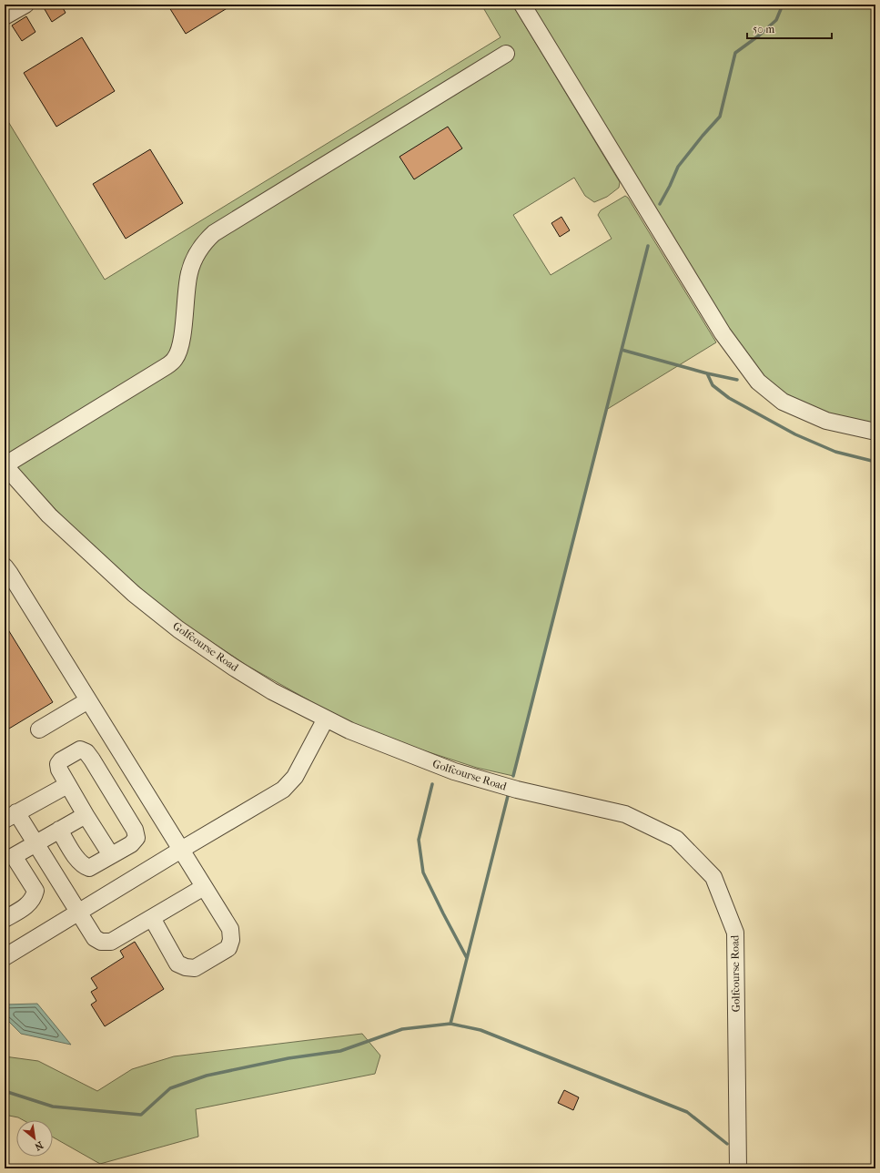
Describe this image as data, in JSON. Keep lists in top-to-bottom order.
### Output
{
  "streets": {
    "street": ["Golfcourse Road"]
  },
  "scale_bar": "50 m",
  "north": "bottom right"
}
